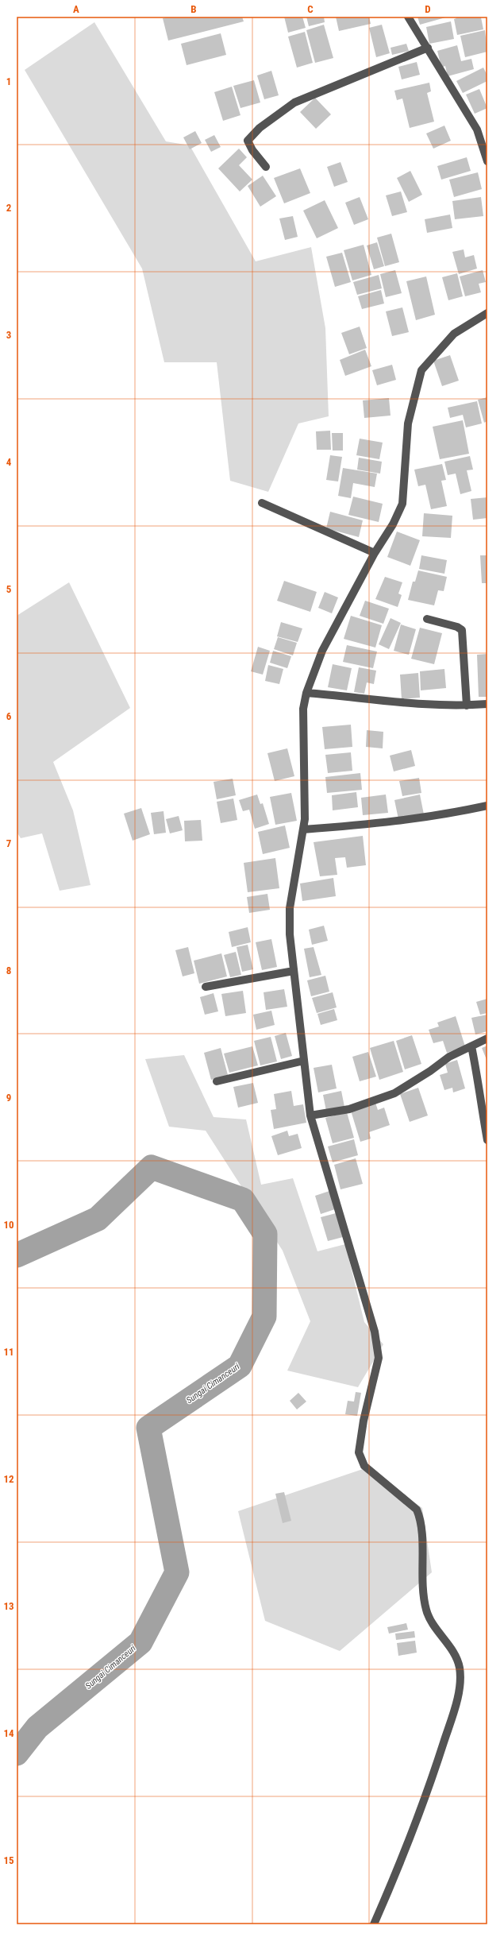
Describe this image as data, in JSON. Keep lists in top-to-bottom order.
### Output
{
  "water": ["Sungai Cimanceuri"],
  "grid": {
    "columns": [
      "A",
      "B",
      "C",
      "D"
    ],
    "rows": [
      "1",
      "2",
      "3",
      "4",
      "5",
      "6",
      "7",
      "8",
      "9",
      "10",
      "11",
      "12",
      "13",
      "14",
      "15"
    ]
  }
}
